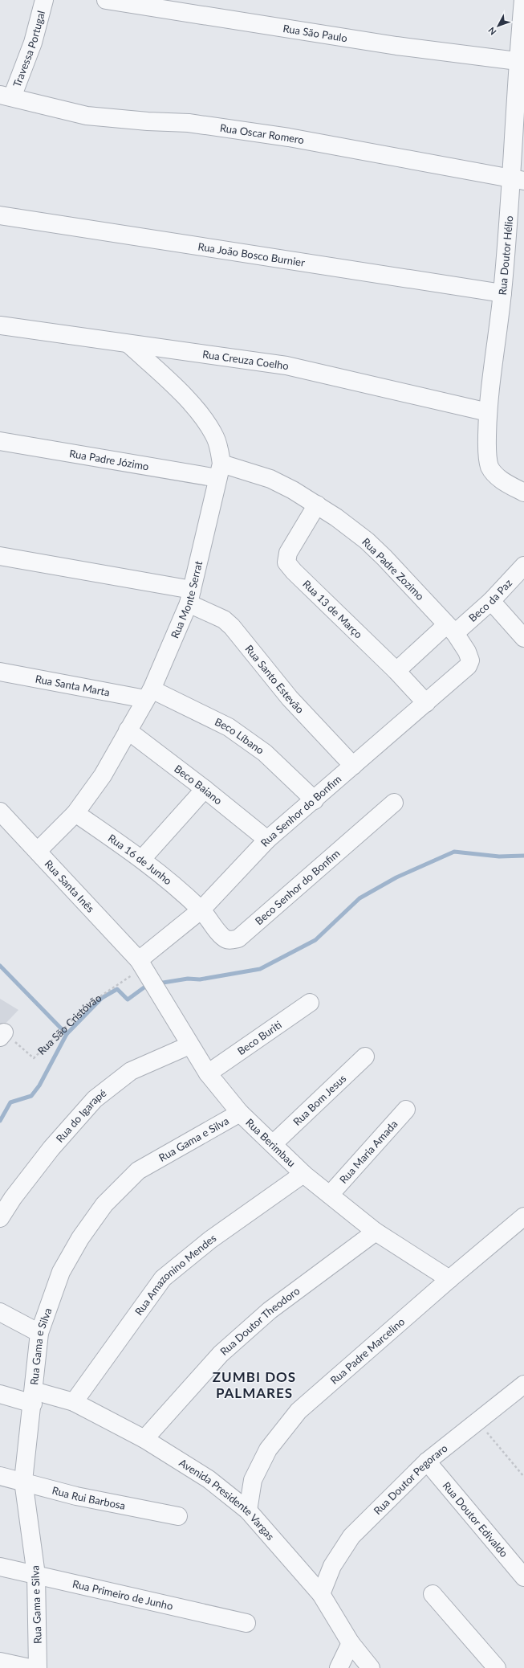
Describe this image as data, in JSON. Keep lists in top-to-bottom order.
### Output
{
  "streets": {
    "street": [
      "Rua São Paulo",
      "Travessa Portugal",
      "Rua Oscar Romero",
      "Rua João Bosco Burnier",
      "Rua Doutor Hélio",
      "Rua Creuza Coelho",
      "Rua Padre Józimo",
      "Rua Padre Zozimo",
      "Rua Monte Serrat",
      "Beco da Paz",
      "Rua 13 de Março",
      "Rua Santo Estevão",
      "Rua Santa Marta",
      "Beco Líbano",
      "Beco Baiano",
      "Rua Senhor do Bonfim",
      "Rua 16 de Junho",
      "Rua Santa Inês",
      "Beco Senhor do Bonfim",
      "Beco Buriti",
      "Rua Bom Jesus",
      "Rua do Igarapé",
      "Rua Gama e Silva",
      "Rua Berimbau",
      "Rua Maria Amada",
      "Rua Amazonino Mendes",
      "Rua Doutor Theodoro",
      "Rua Padre Marcelino",
      "Rua Doutor Pegoraro",
      "Rua Rui Barbosa",
      "Avenida Presidente Vargas",
      "Rua Doutor Edivaldo",
      "Rua Primeiro de Junho"
    ],
    "path": ["Rua São Cristóvão"]
  },
  "crossings": [
    ["Rua São Paulo", "Rua Doutor Hélio"],
    ["Travessa Portugal", "Rua Oscar Romero"],
    ["Rua Oscar Romero", "Rua Doutor Hélio"],
    ["Rua João Bosco Burnier", "Rua Doutor Hélio"],
    ["Rua Doutor Hélio", "Rua Creuza Coelho"],
    ["Rua Creuza Coelho", "Rua Monte Serrat"],
    ["Rua Padre Józimo", "Rua Padre Zozimo"],
    ["Rua Padre Józimo", "Rua Monte Serrat"],
    ["Rua Padre Zozimo", "Rua Monte Serrat"],
    ["Rua Padre Zozimo", "Beco da Paz"],
    ["Rua Padre Zozimo", "Rua 13 de Março"],
    ["Rua Padre Zozimo", "Rua Senhor do Bonfim"],
    ["Rua Monte Serrat", "Rua Santo Estevão"],
    ["Rua Monte Serrat", "Rua Santa Marta"],
    ["Rua Monte Serrat", "Beco Líbano"],
    ["Rua Monte Serrat", "Beco Baiano"],
    ["Rua Monte Serrat", "Rua 16 de Junho"],
    ["Rua Monte Serrat", "Rua Santa Inês"],
    ["Beco da Paz", "Rua 13 de Março"],
    ["Rua 13 de Março", "Rua Senhor do Bonfim"],
    ["Rua Santo Estevão", "Rua Senhor do Bonfim"],
    ["Rua Santa Marta", "Beco Líbano"],
    ["Beco Líbano", "Rua Senhor do Bonfim"],
    ["Beco Baiano", "Rua Senhor do Bonfim"],
    ["Rua Senhor do Bonfim", "Rua 16 de Junho"],
    ["Rua Senhor do Bonfim", "Rua Santa Inês"],
    ["Rua Senhor do Bonfim", "Beco Senhor do Bonfim"],
    ["Rua Senhor do Bonfim", "Rua São Cristóvão"],
    ["Rua Senhor do Bonfim", "Rua Berimbau"],
    ["Rua 16 de Junho", "Beco Senhor do Bonfim"],
    ["Rua Santa Inês", "Rua São Cristóvão"],
    ["Rua Santa Inês", "Rua Berimbau"],
    ["Rua São Cristóvão", "Rua Berimbau"],
    ["Beco Buriti", "Rua Berimbau"],
    ["Rua Bom Jesus", "Rua Berimbau"],
    ["Rua do Igarapé", "Rua Berimbau"],
    ["Rua Gama e Silva", "Rua Berimbau"],
    ["Rua Gama e Silva", "Rua Rui Barbosa"],
    ["Rua Gama e Silva", "Avenida Presidente Vargas"],
    ["Rua Gama e Silva", "Rua Primeiro de Junho"],
    ["Rua Berimbau", "Rua Maria Amada"],
    ["Rua Berimbau", "Rua Amazonino Mendes"],
    ["Rua Berimbau", "Rua Doutor Theodoro"],
    ["Rua Berimbau", "Rua Padre Marcelino"],
    ["Rua Amazonino Mendes", "Avenida Presidente Vargas"],
    ["Rua Doutor Theodoro", "Avenida Presidente Vargas"],
    ["Rua Padre Marcelino", "Avenida Presidente Vargas"],
    ["Rua Doutor Pegoraro", "Avenida Presidente Vargas"],
    ["Rua Doutor Pegoraro", "Rua Doutor Edivaldo"]
  ],
  "districts": ["ZUMBI DOS PALMARES"],
  "north": "bottom left"
}
